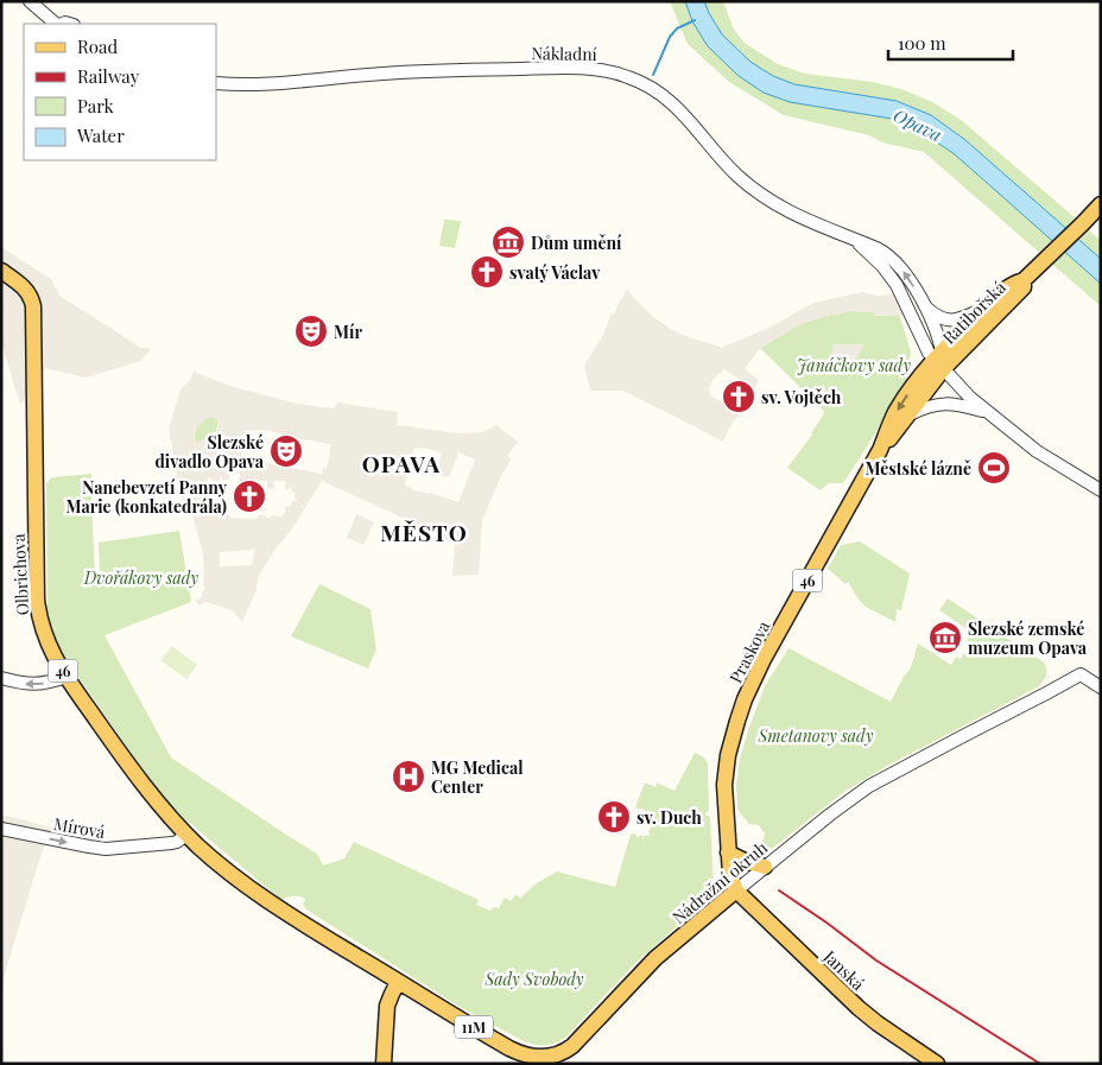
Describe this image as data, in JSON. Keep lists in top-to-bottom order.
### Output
{
  "streets": {
    "main road": [
      "Ratibořská",
      "Olbrichova",
      "46",
      "Praskova",
      "Nádražní okruh",
      "Janská",
      "11M"
    ],
    "street": ["Nákladní", "Mírová"]
  },
  "crossings": [
    ["Nákladní", "Ratibořská"],
    ["Nákladní", "Praskova"],
    ["Ratibořská", "Praskova"],
    ["Olbrichova", "Mírová"],
    ["Olbrichova", "11M"],
    ["Praskova", "Nádražní okruh"],
    ["Praskova", "Janská"],
    ["Nádražní okruh", "Janská"],
    ["Nádražní okruh", "11M"]
  ],
  "one_way": ["Mírová"],
  "districts": ["OPAVA", "MĚSTO"],
  "water": ["Opava"],
  "parks": [
    "Janáčkovy sady",
    "Dvořákovy sady",
    "Smetanovy sady",
    "Sady Svobody"
  ],
  "places": {
    "museum": ["Dům umění", "Slezské zemské muzeum Opava"],
    "church": [
      "svatý Václav",
      "sv. Vojtěch",
      "Nanebevzetí Panny Marie (konkatedrála)",
      "sv. Duch"
    ],
    "theatre": ["Mír", "Slezské divadlo Opava"],
    "sports": ["Městské lázně"],
    "hospital": ["MG Medical Center"]
  },
  "legend": [
    "Road",
    "Railway",
    "Park",
    "Water"
  ],
  "scale_bar": "100 m"
}
